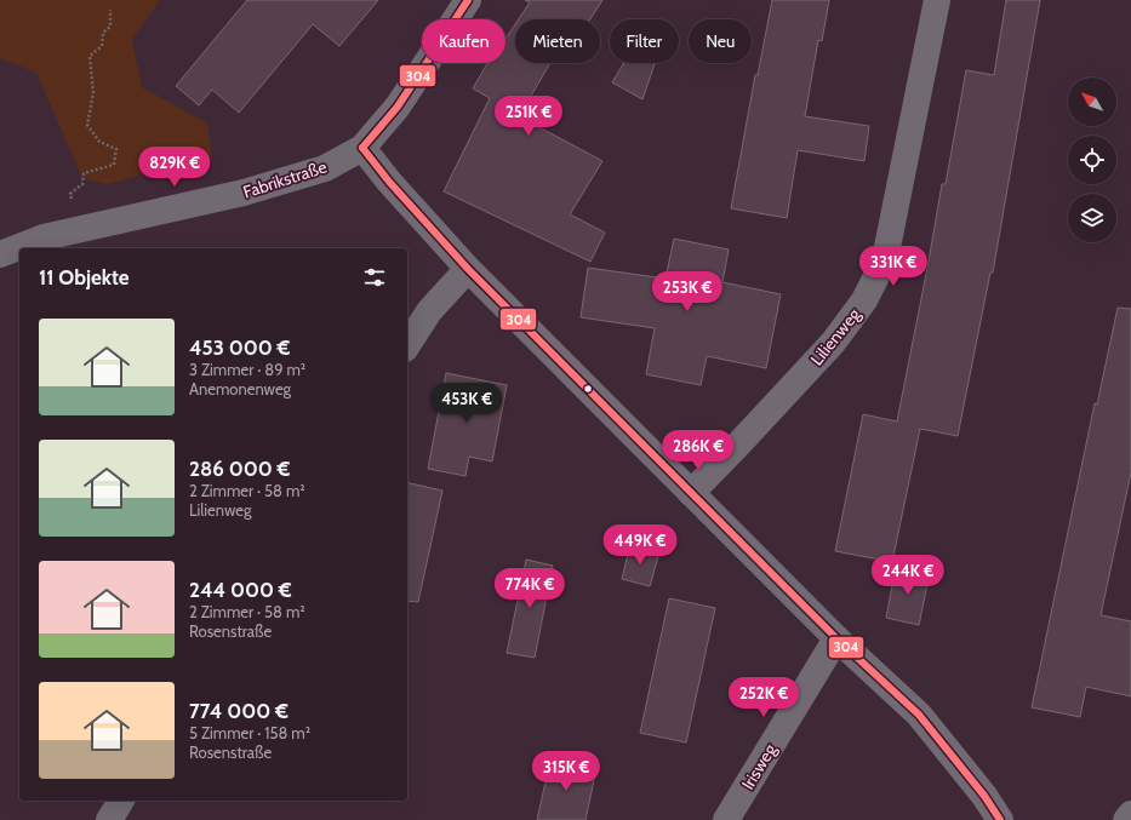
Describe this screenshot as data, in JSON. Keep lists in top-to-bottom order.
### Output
{
  "streets": {
    "street": ["Fabrikstraße", "Lilienweg", "Irisweg"]
  },
  "lines": ["transit line 304"],
  "north": "top left",
  "page": {
    "chip": [
      "Kaufen",
      "Mieten",
      "Filter",
      "Neu"
    ],
    "price": [
      "251K €",
      "829K €",
      "331K €",
      "253K €",
      "453K €",
      "286K €",
      "449K €",
      "244K €",
      "774K €",
      "252K €",
      "315K €"
    ],
    "heading": "11 Objekte",
    "list": [
      {
        "name": "453 000 €",
        "note": "3 Zimmer · 89 m² · Anemonenweg"
      },
      {
        "name": "286 000 €",
        "note": "2 Zimmer · 58 m² · Lilienweg"
      },
      {
        "name": "244 000 €",
        "note": "2 Zimmer · 58 m² · Rosenstraße"
      },
      {
        "name": "774 000 €",
        "note": "5 Zimmer · 158 m² · Rosenstraße"
      }
    ]
  }
}
